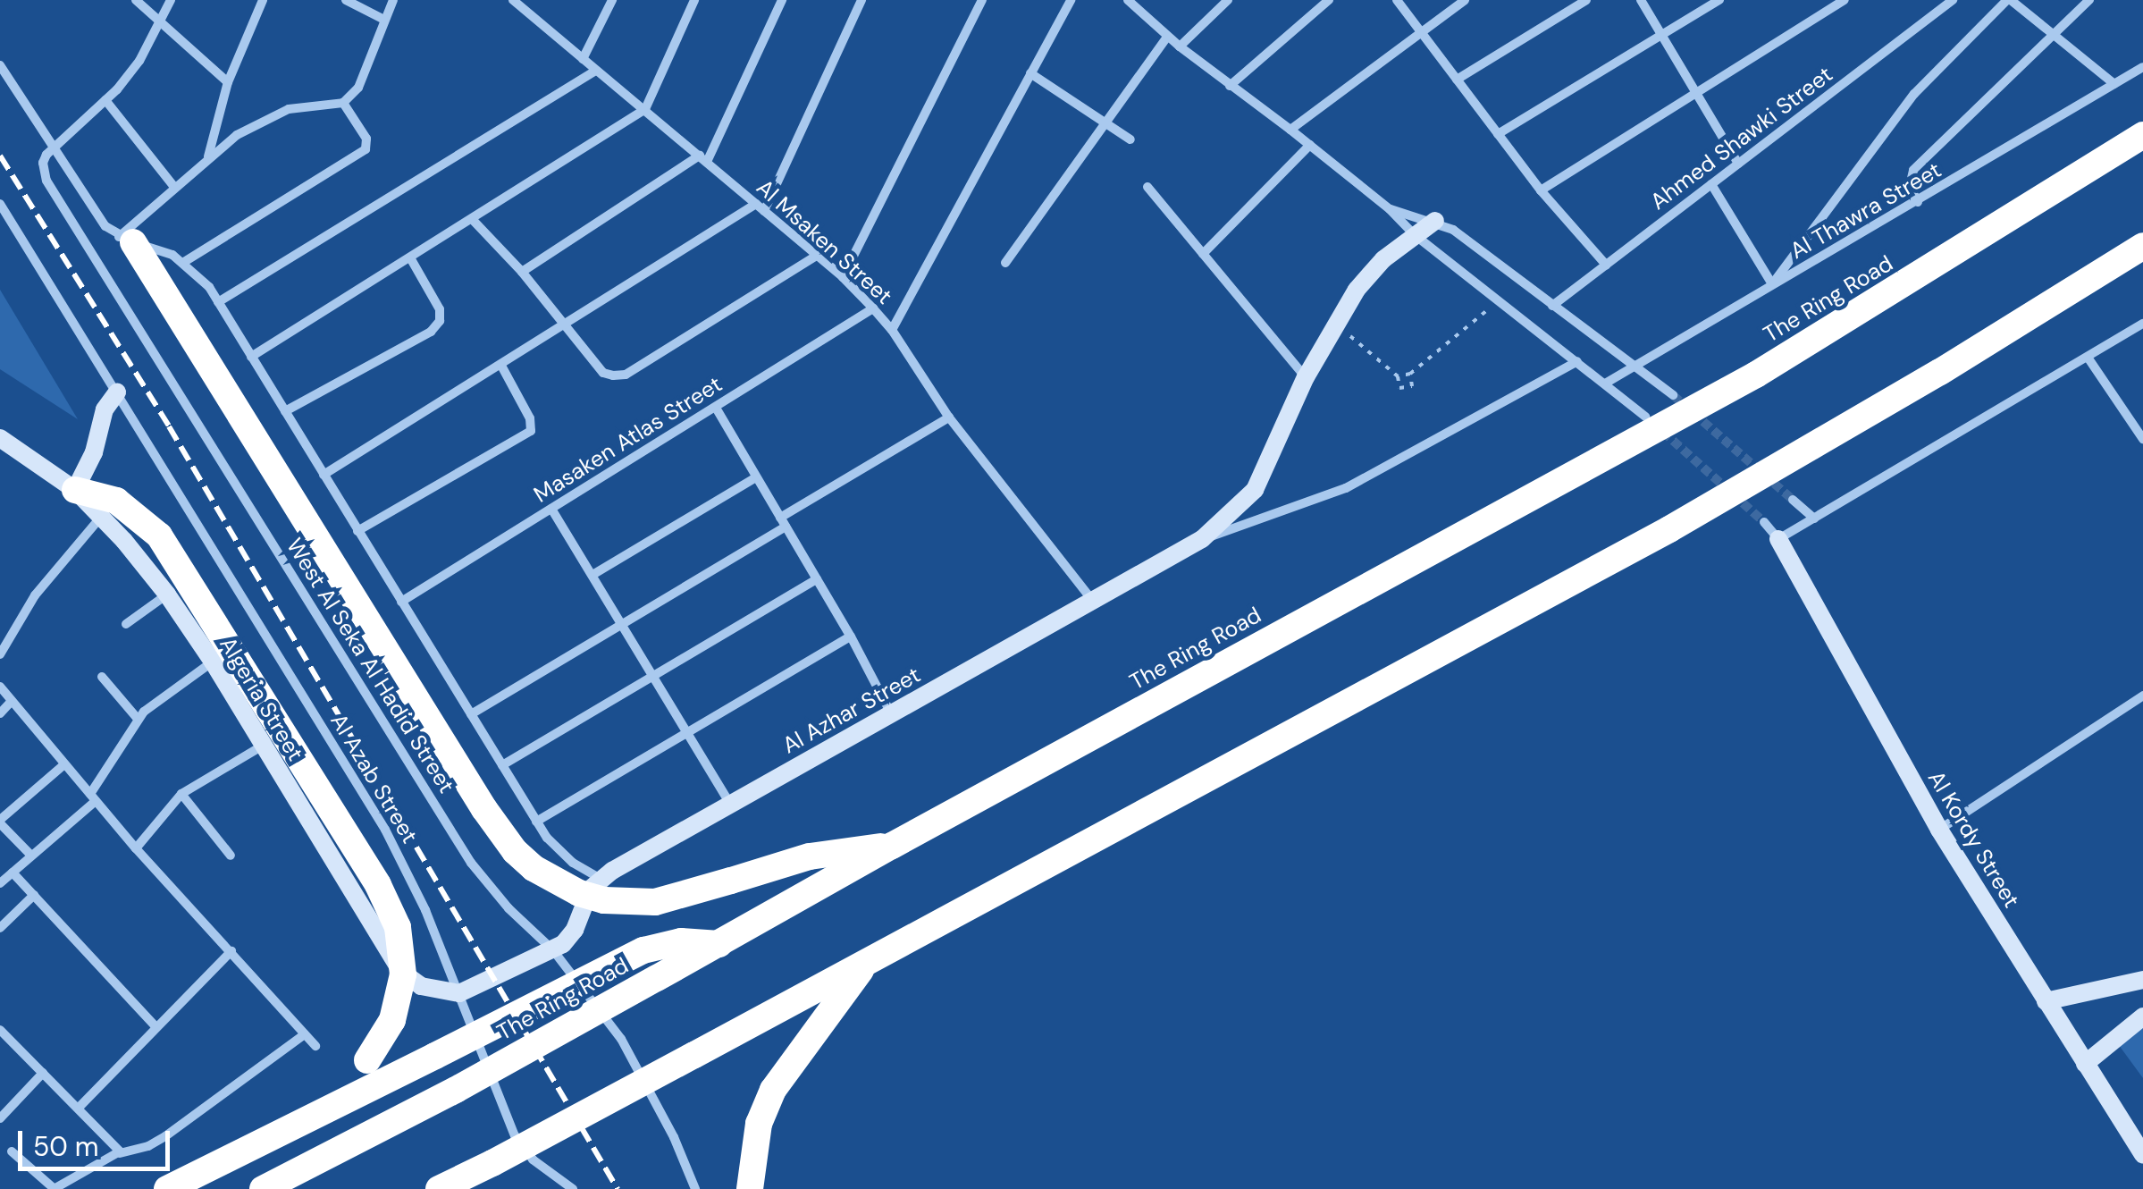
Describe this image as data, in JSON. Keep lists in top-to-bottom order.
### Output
{
  "streets": {
    "highway": ["The Ring Road"],
    "street": [
      "Ahmed Shawki Street",
      "Al Thawra Street",
      "Al Msaken Street",
      "Masaken Atlas Street",
      "West Al Seka Al Hadid Street",
      "Algeria Street",
      "Al Azhar Street",
      "Al Azab Street",
      "Al Kordy Street"
    ]
  },
  "crossings": [
    ["Al Msaken Street", "Masaken Atlas Street"],
    ["Al Msaken Street", "Al Azhar Street"],
    ["Algeria Street", "Al Azab Street"]
  ],
  "scale_bar": "50 m"
}
